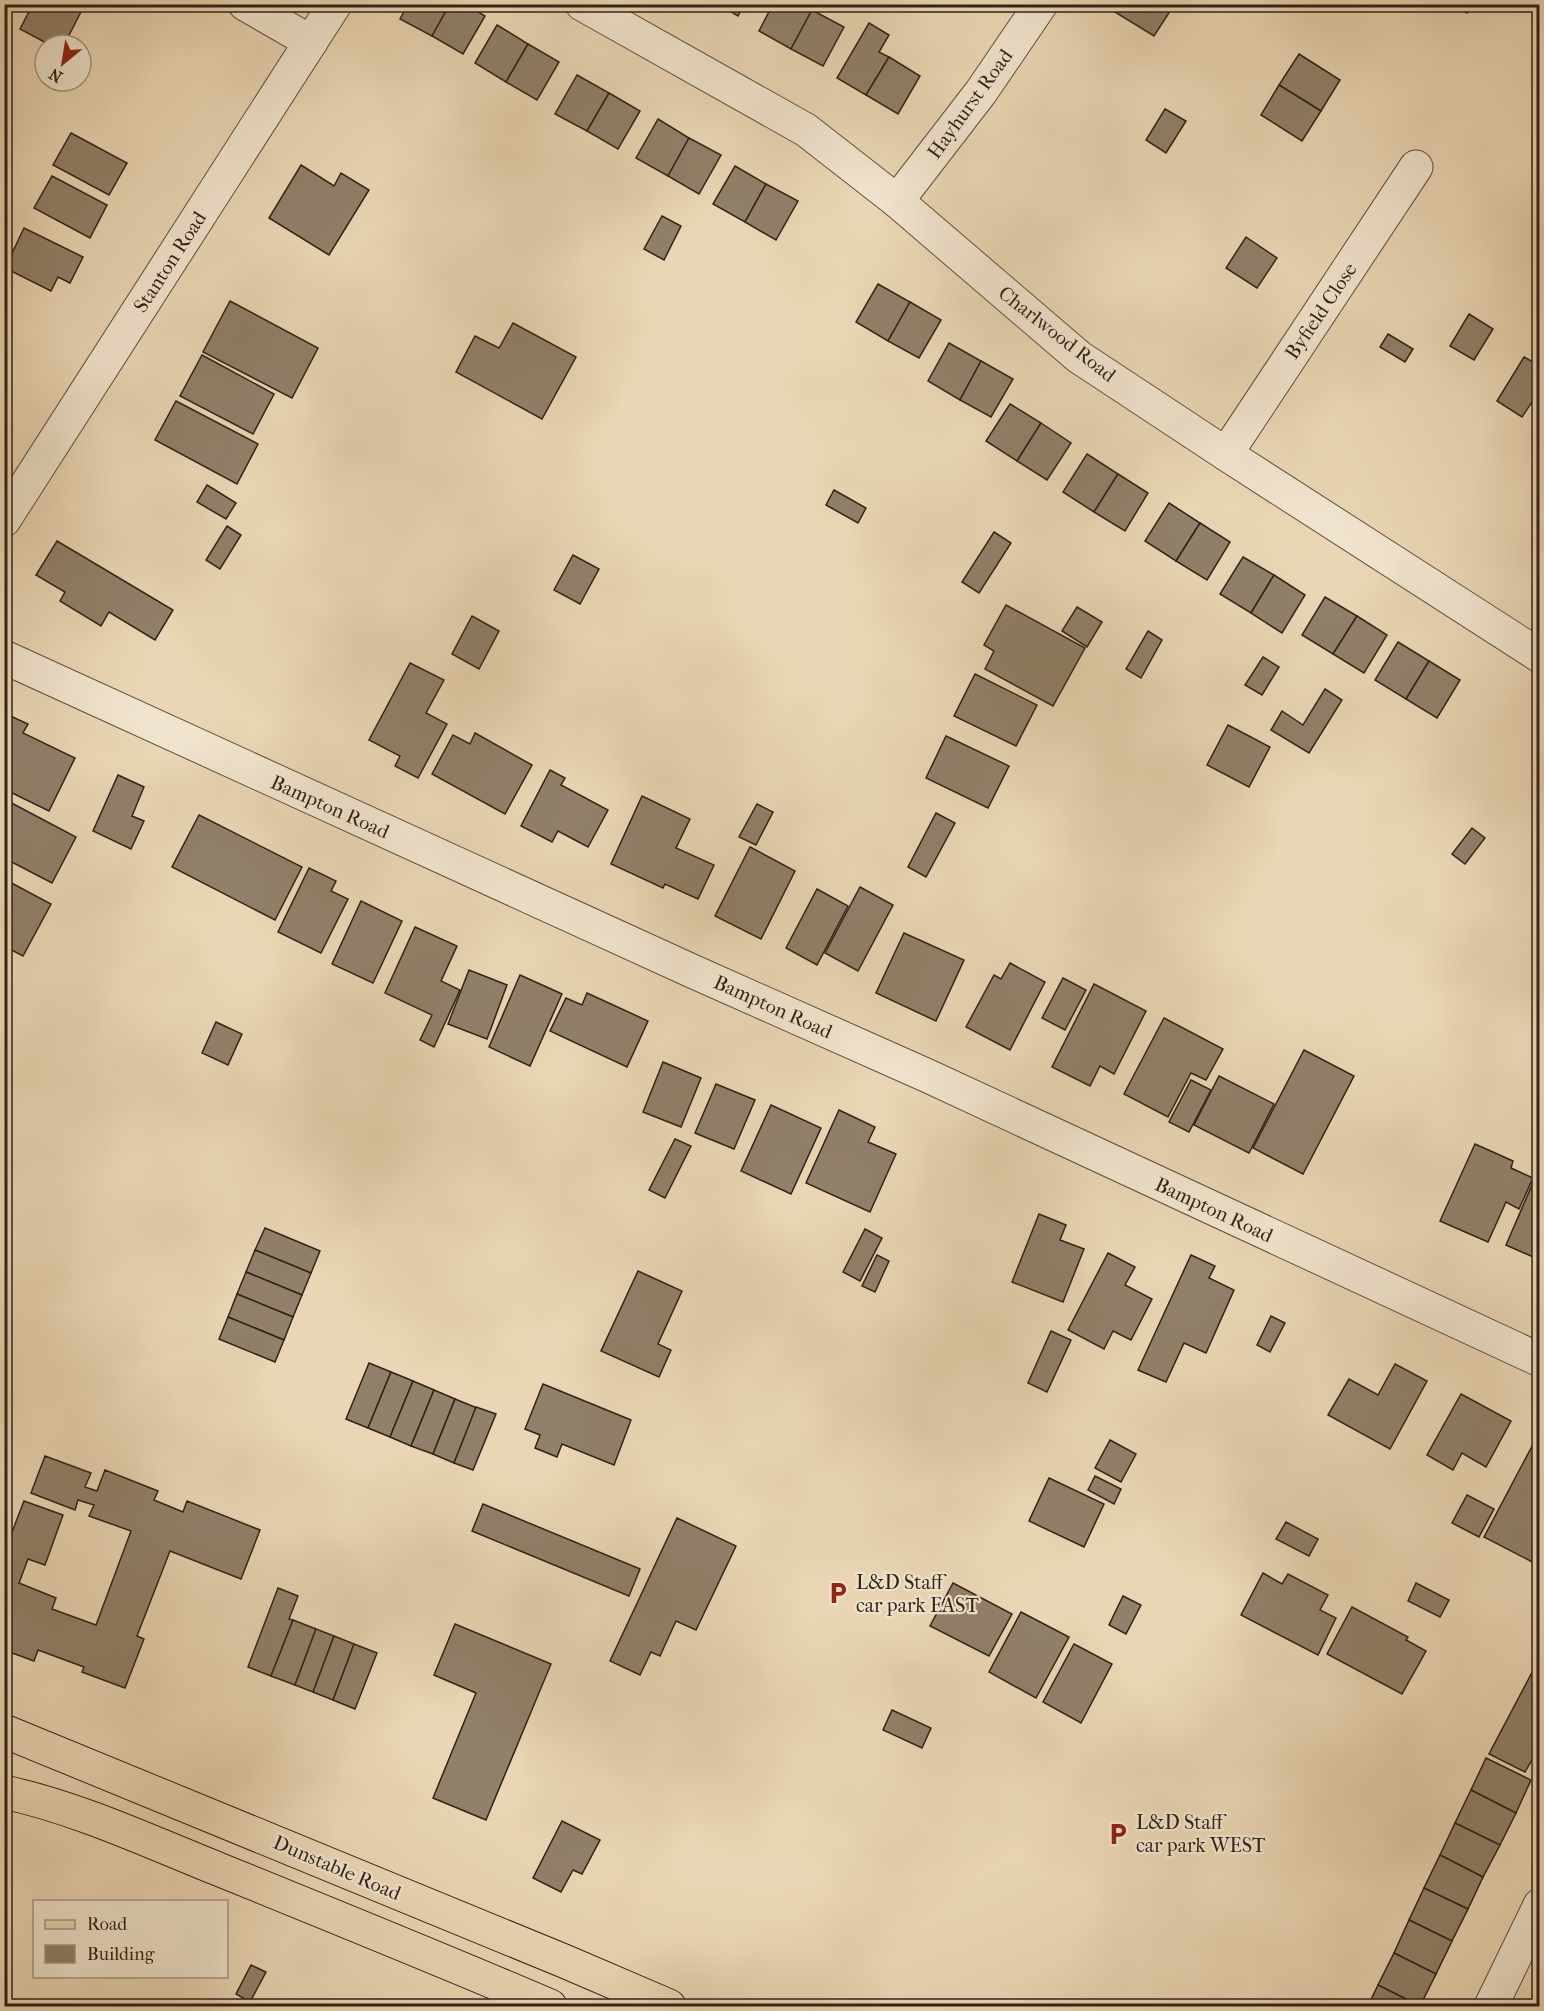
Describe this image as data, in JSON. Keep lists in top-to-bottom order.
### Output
{
  "streets": {
    "main road": ["Dunstable Road"],
    "street": [
      "Hayhurst Road",
      "Stanton Road",
      "Byfield Close",
      "Charlwood Road",
      "Bampton Road"
    ]
  },
  "crossings": [
    ["Hayhurst Road", "Charlwood Road"],
    ["Byfield Close", "Charlwood Road"]
  ],
  "places": {
    "parking": ["L&D Staff car park EAST", "L&D Staff car park WEST"]
  },
  "legend": ["Road", "Building"],
  "north": "bottom left"
}
